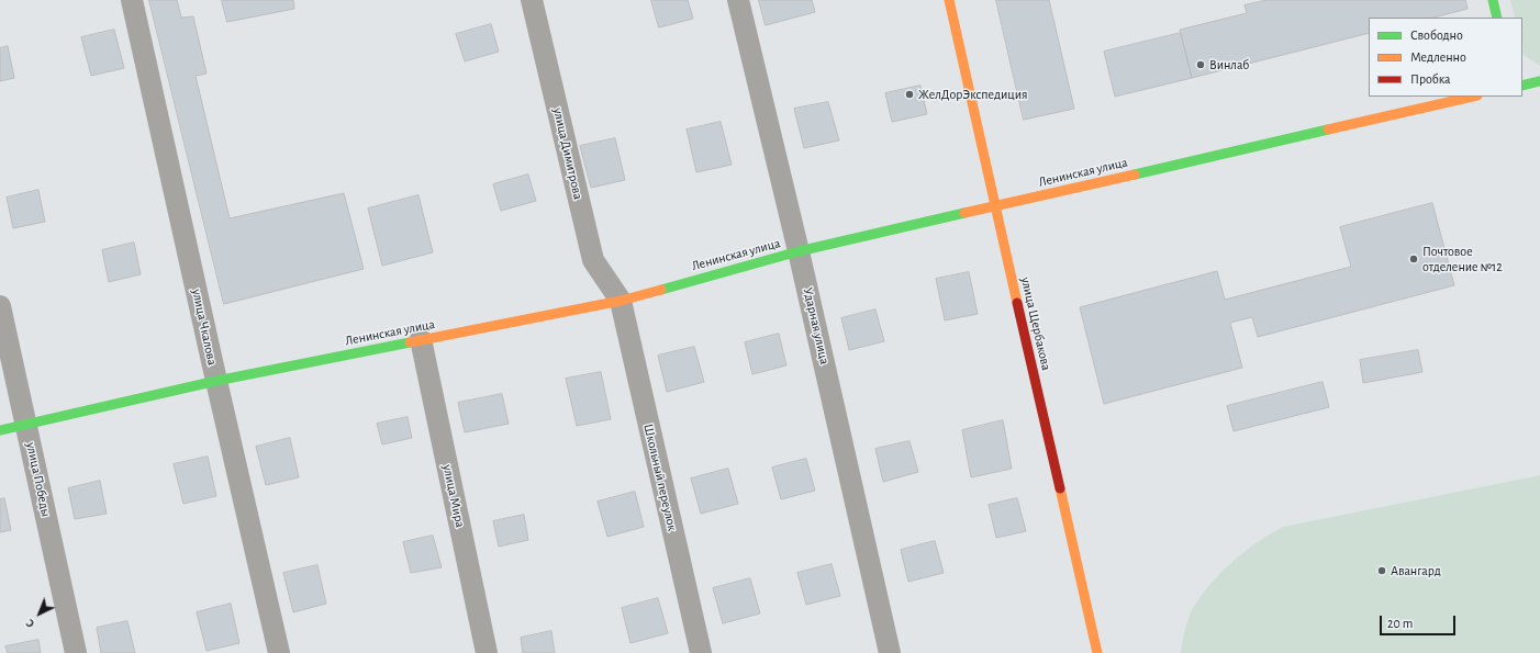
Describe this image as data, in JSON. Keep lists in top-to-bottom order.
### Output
{
  "streets": {
    "main road": ["Ленинская улица", "улица Щербакова"],
    "street": [
      "улица Димитрова",
      "Ударная улица",
      "улица Чкалова",
      "Школьный переулок",
      "улица Победы",
      "улица Мира"
    ]
  },
  "crossings": [
    ["улица Димитрова", "Ленинская улица"],
    ["улица Димитрова", "Школьный переулок"],
    ["Ленинская улица", "улица Щербакова"],
    ["Ленинская улица", "Ударная улица"],
    ["Ленинская улица", "улица Чкалова"],
    ["Ленинская улица", "Школьный переулок"],
    ["Ленинская улица", "улица Победы"],
    ["Ленинская улица", "улица Мира"]
  ],
  "places": [
    "Винлаб",
    "ЖелДорЭкспедиция",
    "Почтовое отделение №12",
    "Авангард"
  ],
  "legend": ["Свободно", "Медленно", "Пробка"],
  "scale_bar": "20 m",
  "north": "bottom left"
}
